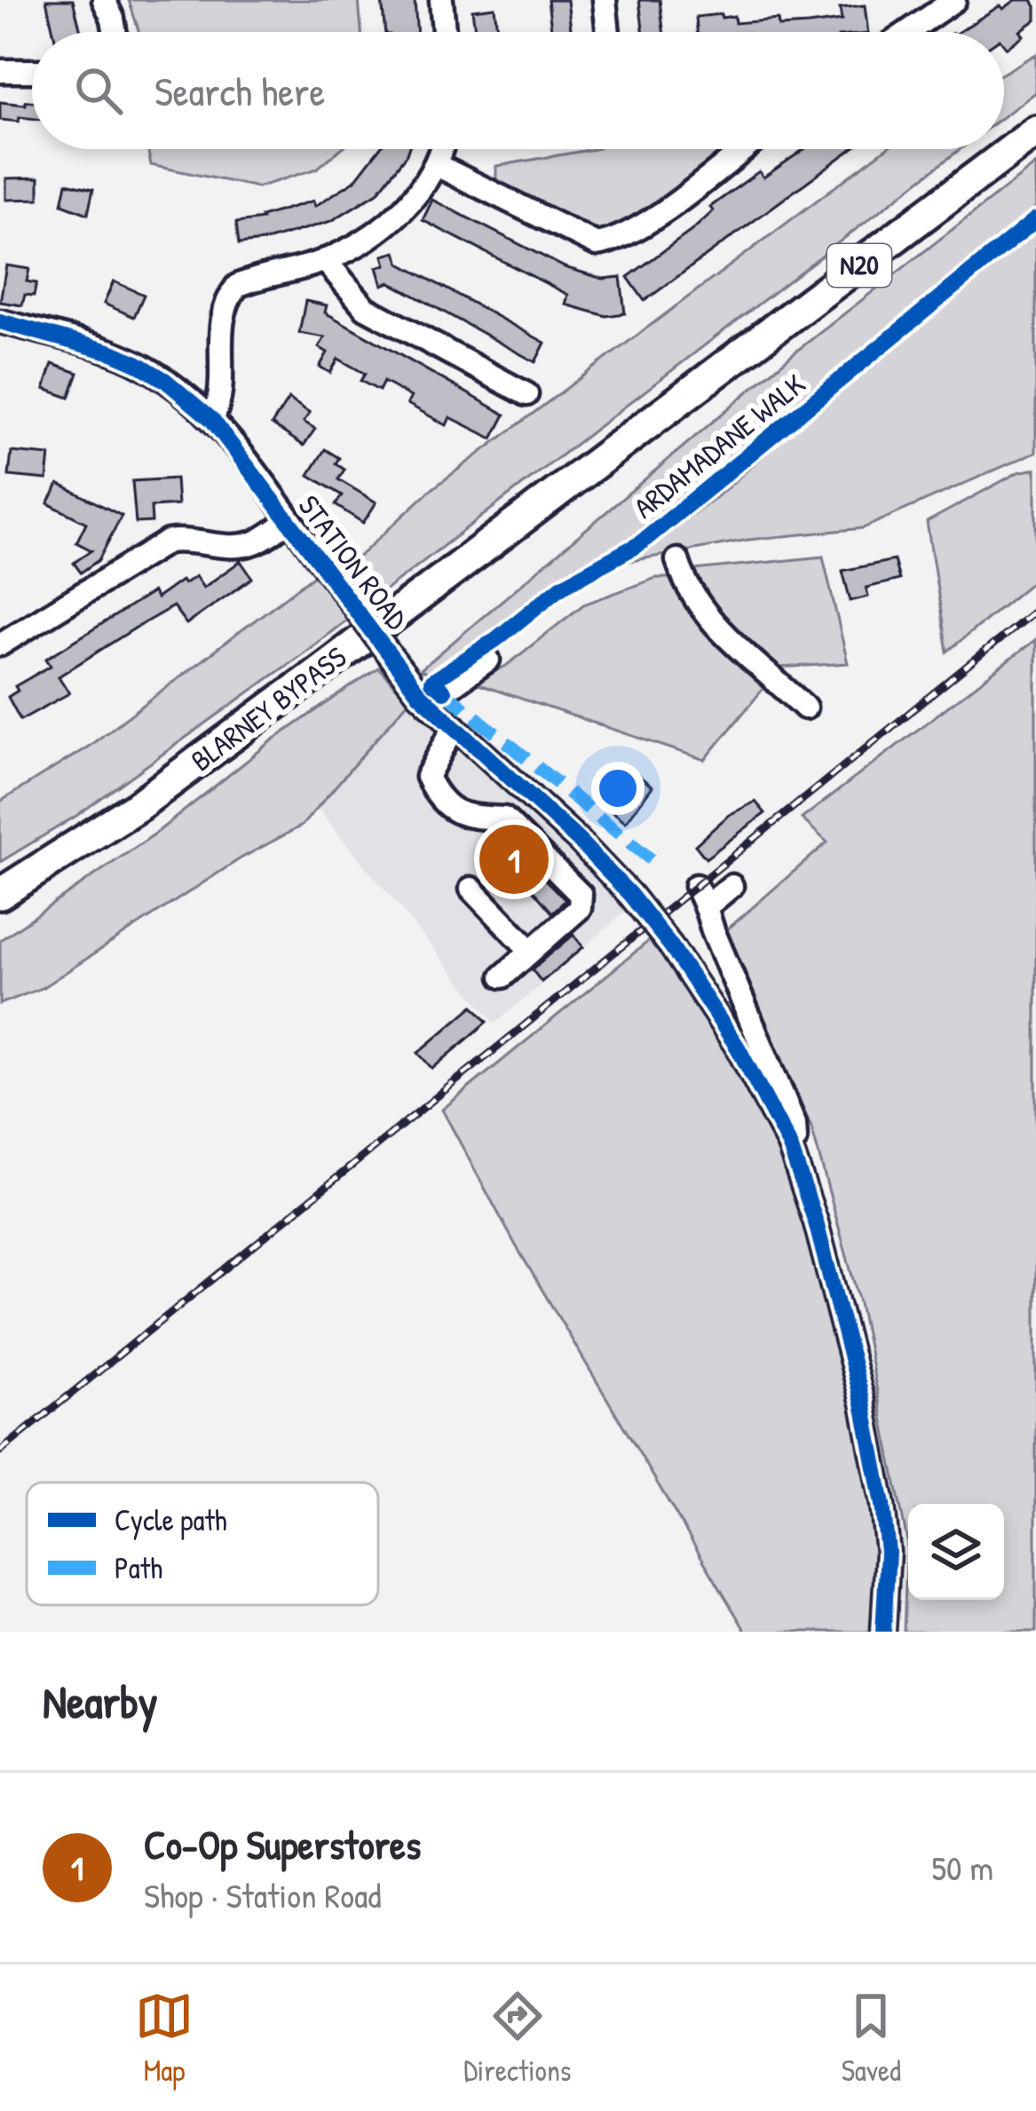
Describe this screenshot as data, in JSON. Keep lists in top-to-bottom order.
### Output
{
  "streets": {
    "highway": ["N20", "BLARNEY BYPASS"],
    "street": ["STATION ROAD"],
    "cycle path": ["ARDAMADANE WALK"]
  },
  "legend": ["Cycle path", "Path"],
  "page": {
    "search": "Search here",
    "pins": "1",
    "heading": "Nearby",
    "list": [
      {
        "mark": "1",
        "name": "Co-Op Superstores",
        "note": "Shop · Station Road",
        "value": "50 m"
      }
    ],
    "nav": ["Map", "Directions", "Saved"]
  }
}
